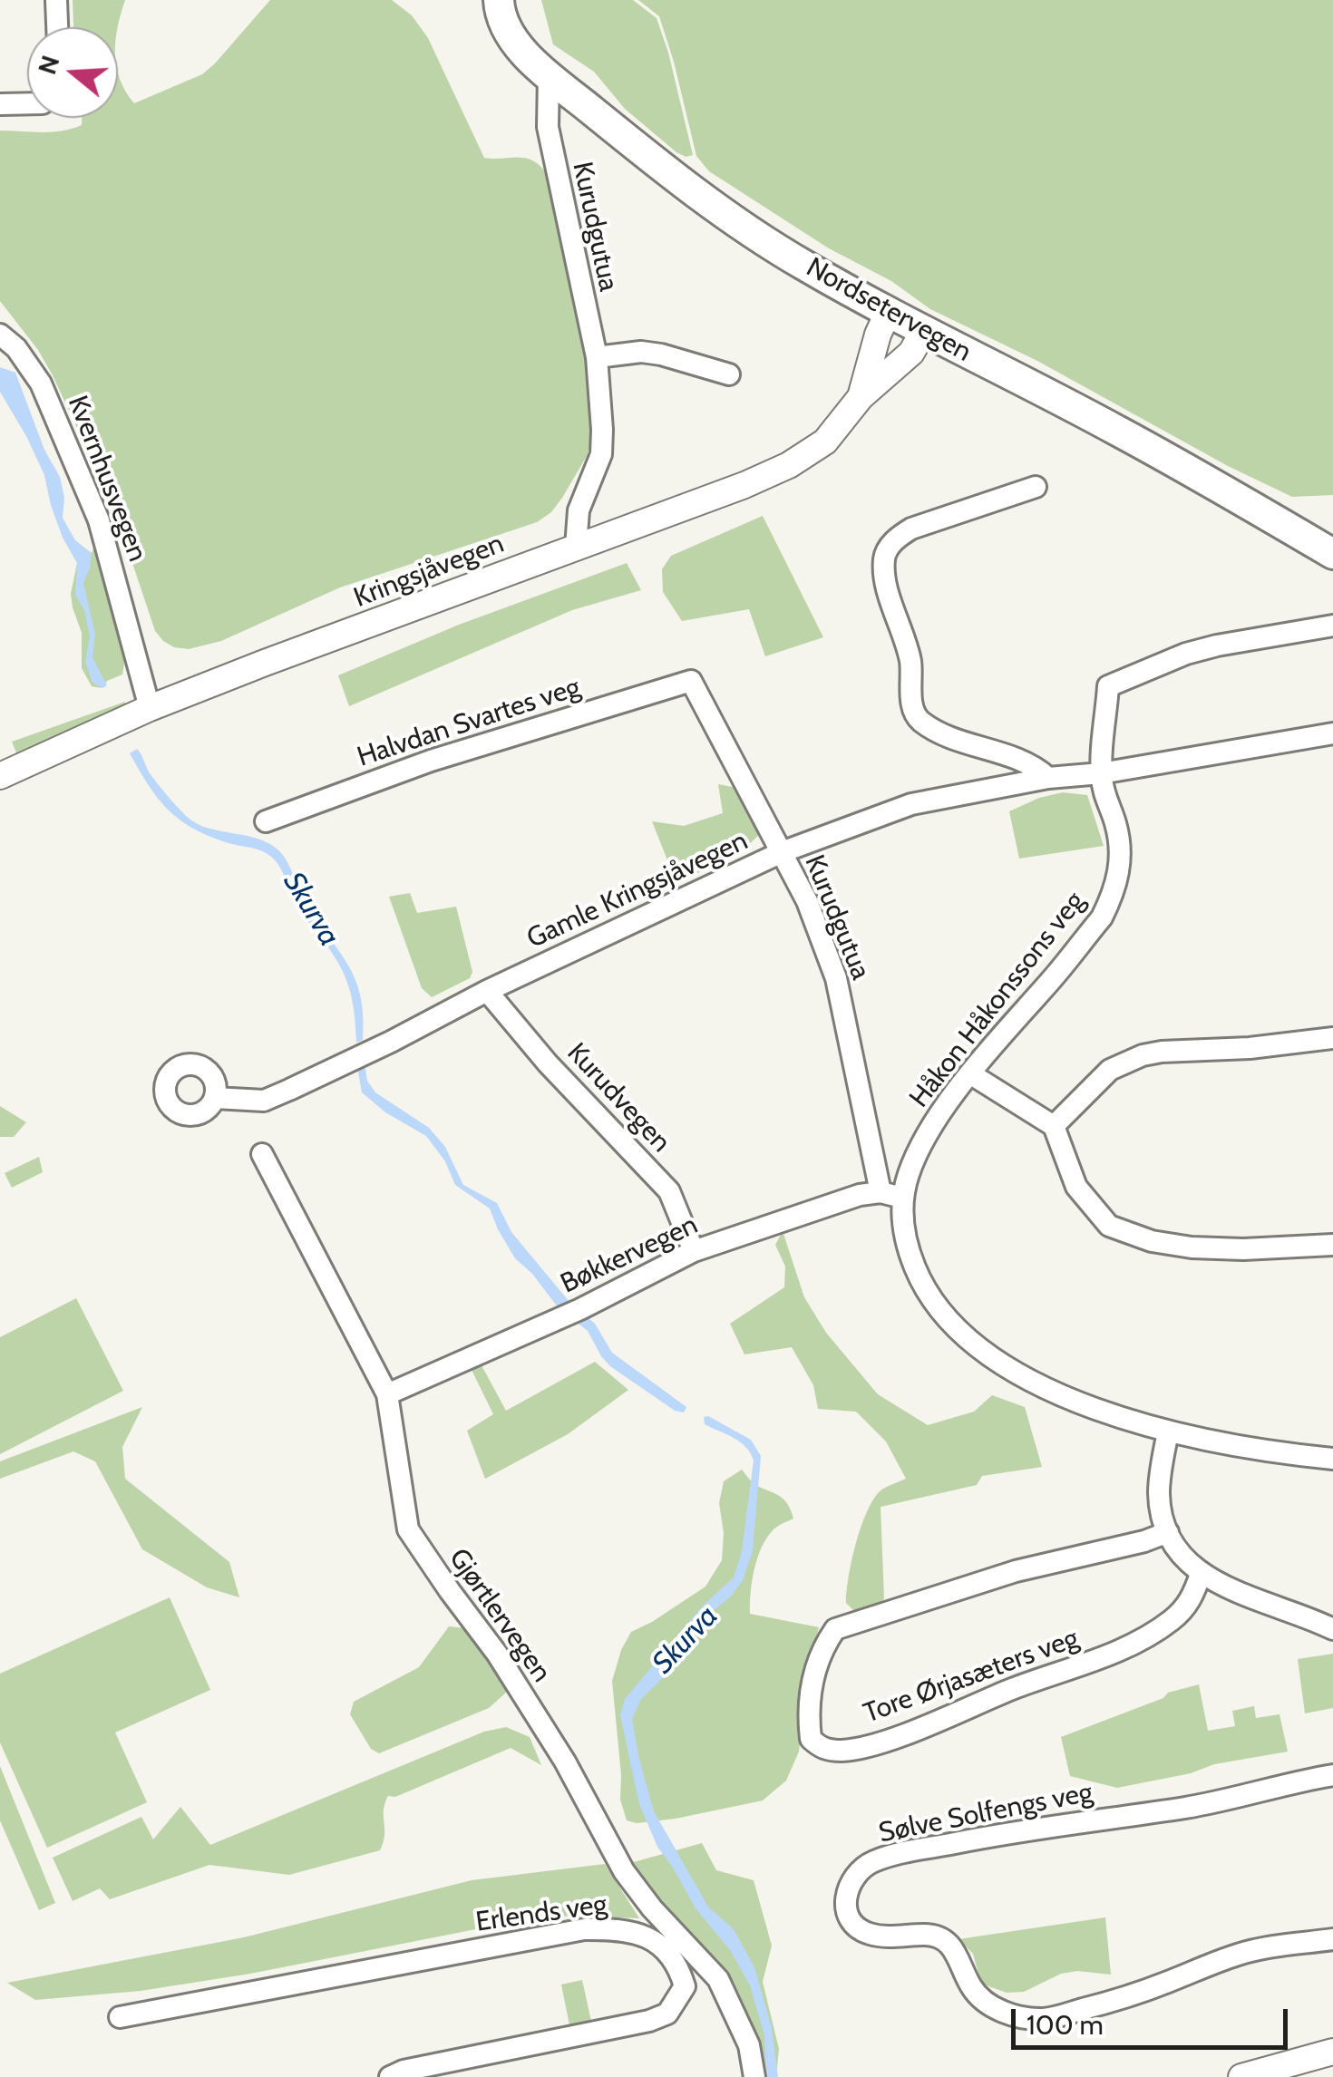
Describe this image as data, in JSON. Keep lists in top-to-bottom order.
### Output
{
  "streets": {
    "main road": ["Nordsetervegen"],
    "street": [
      "Kurudgutua",
      "Kvernhusvegen",
      "Kringsjåvegen",
      "Halvdan Svartes veg",
      "Gamle Kringsjåvegen",
      "Håkon Håkonssons veg",
      "Kurudvegen",
      "Bøkkervegen",
      "Gjørtlervegen",
      "Tore Ørjasæters veg",
      "Sølve Solfengs veg",
      "Erlends veg"
    ]
  },
  "crossings": [
    ["Kurudgutua", "Nordsetervegen"],
    ["Kurudgutua", "Kringsjåvegen"],
    ["Kurudgutua", "Halvdan Svartes veg"],
    ["Kurudgutua", "Gamle Kringsjåvegen"],
    ["Kurudgutua", "Bøkkervegen"],
    ["Nordsetervegen", "Kringsjåvegen"],
    ["Kvernhusvegen", "Kringsjåvegen"],
    ["Gamle Kringsjåvegen", "Håkon Håkonssons veg"],
    ["Gamle Kringsjåvegen", "Kurudvegen"],
    ["Håkon Håkonssons veg", "Bøkkervegen"],
    ["Kurudvegen", "Bøkkervegen"],
    ["Bøkkervegen", "Gjørtlervegen"]
  ],
  "water": ["Skurva"],
  "scale_bar": "100 m",
  "north": "left"
}
